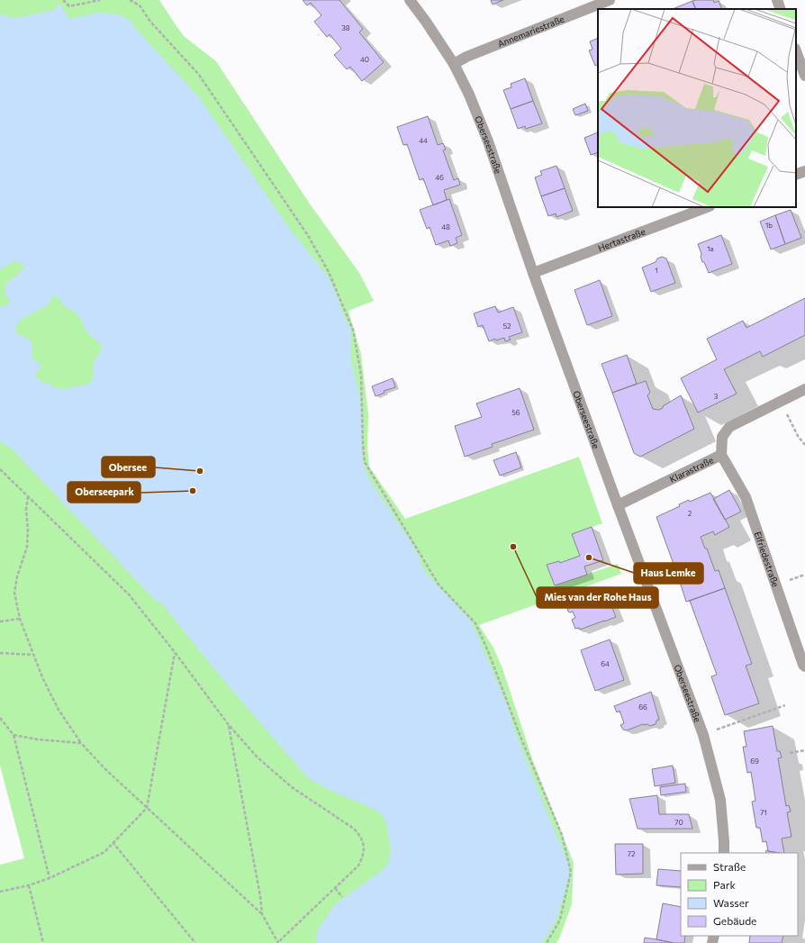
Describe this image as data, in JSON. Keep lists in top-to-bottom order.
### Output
{
  "streets": {
    "street": [
      "Annemariestraße",
      "Oberseestraße",
      "Hertastraße",
      "Klarastraße",
      "Elfriedestraße"
    ]
  },
  "crossings": [
    ["Annemariestraße", "Oberseestraße"],
    ["Oberseestraße", "Hertastraße"],
    ["Oberseestraße", "Klarastraße"],
    ["Klarastraße", "Elfriedestraße"]
  ],
  "places": [
    "Obersee",
    "Oberseepark",
    "Mies van der Rohe Haus",
    "Haus Lemke"
  ],
  "house_numbers": [
    "38",
    "40",
    "44",
    "46",
    "1b",
    "48",
    "1a",
    "1",
    "52",
    "3",
    "56",
    "2",
    "64",
    "66",
    "69",
    "71",
    "70",
    "72"
  ],
  "legend": [
    "Straße",
    "Park",
    "Wasser",
    "Gebäude"
  ]
}
